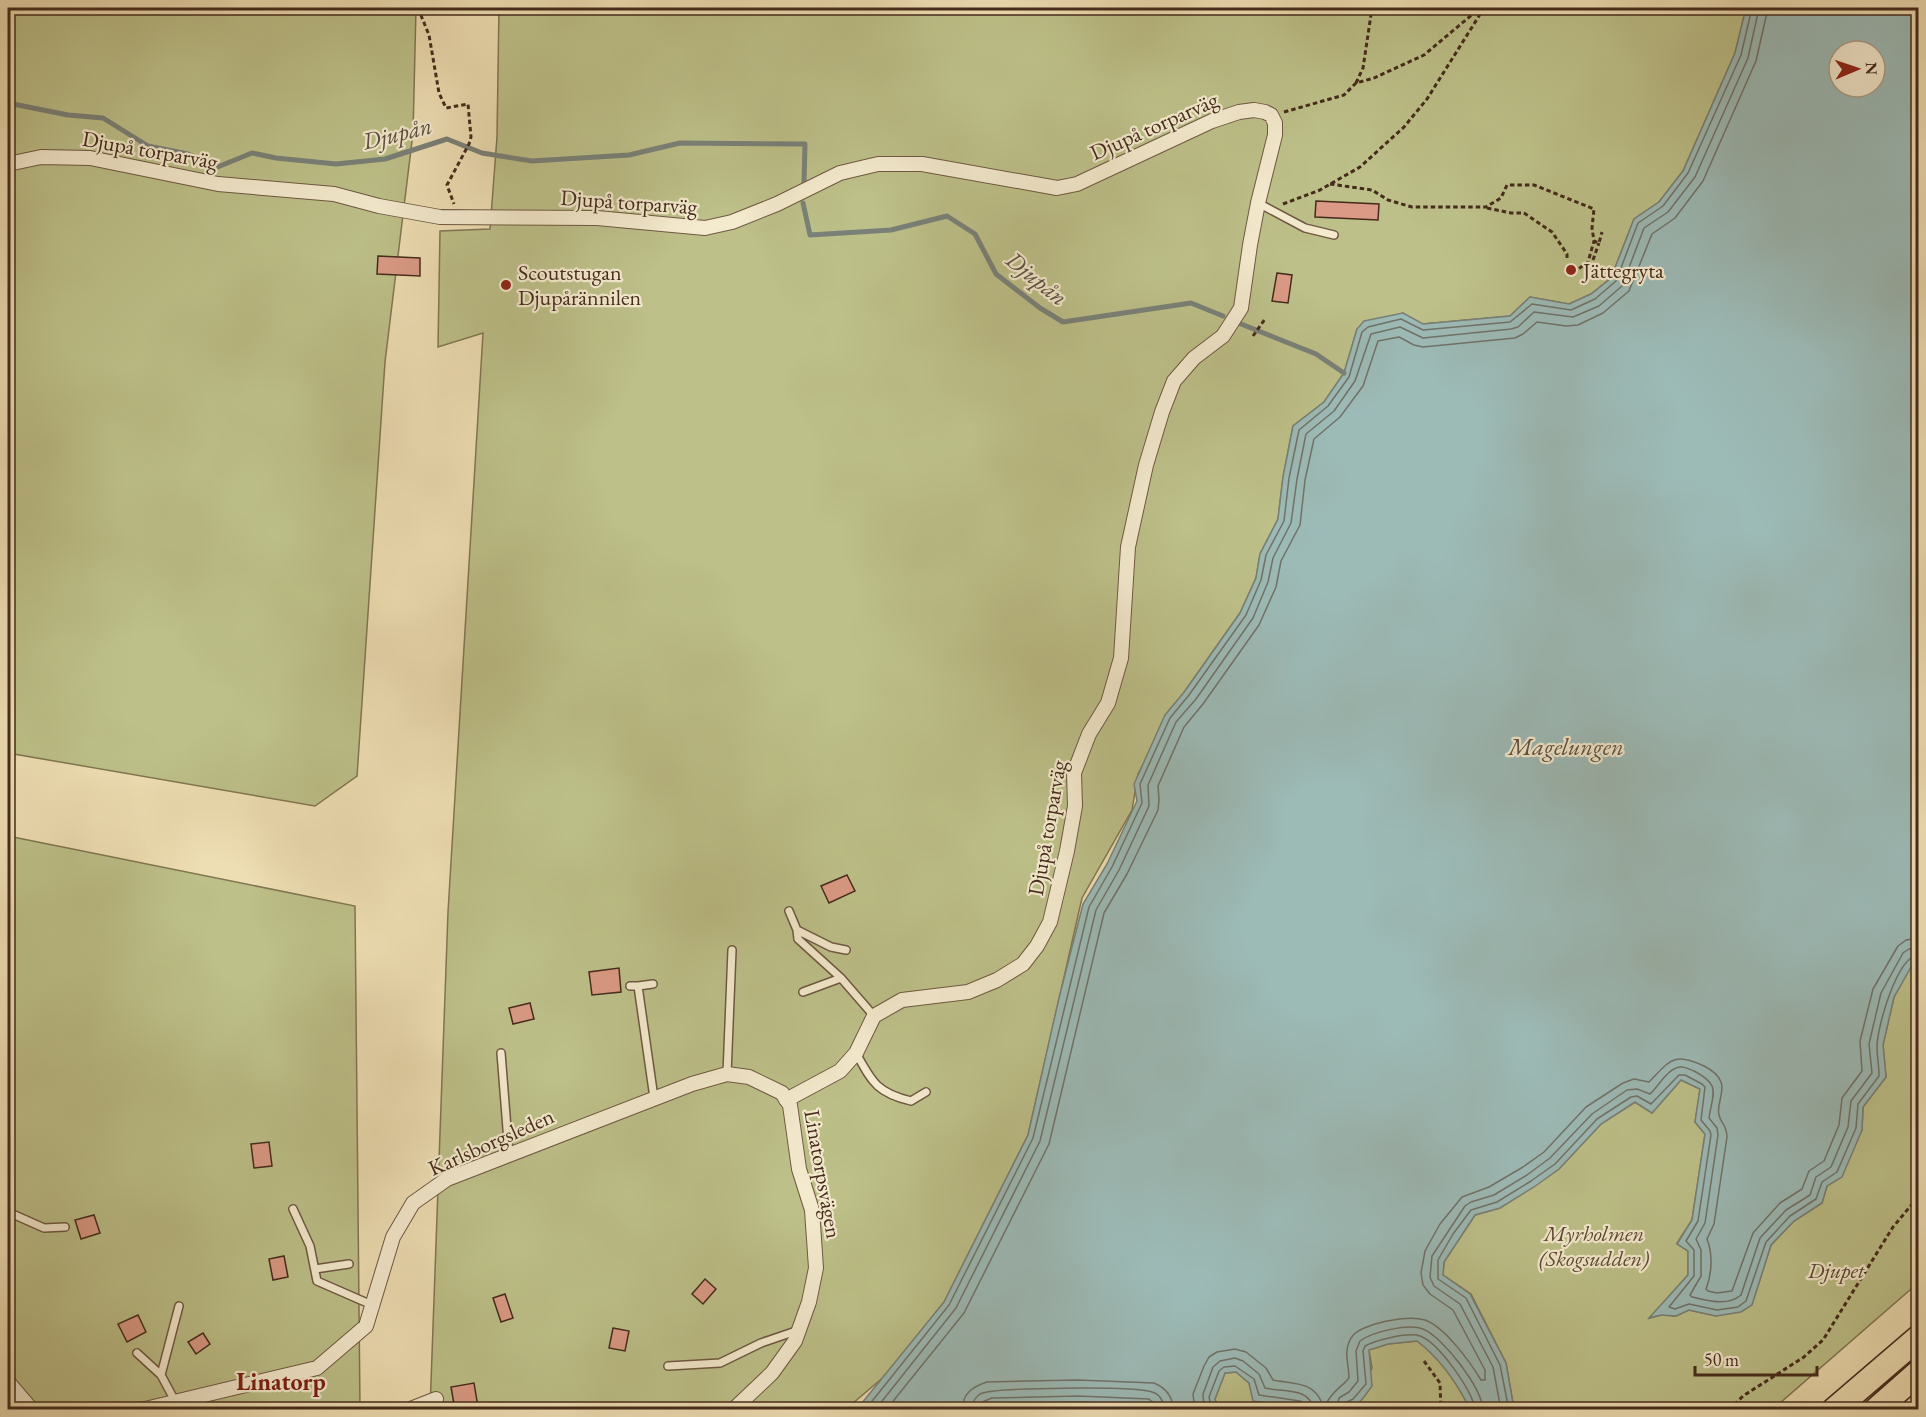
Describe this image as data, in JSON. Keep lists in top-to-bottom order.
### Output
{
  "streets": {
    "street": ["Djupå torparväg", "Karlsborgsleden", "Linatorpsvägen"]
  },
  "crossings": [
    ["Karlsborgsleden", "Linatorpsvägen"]
  ],
  "districts": ["Linatorp"],
  "water": ["Djupån", "Magelungen"],
  "parks": ["Myrholmen (Skogsudden)", "Djupet"],
  "places": ["Jättegryta", "Scoutstugan Djupårännilen"],
  "scale_bar": "50 m",
  "north": "right"
}
